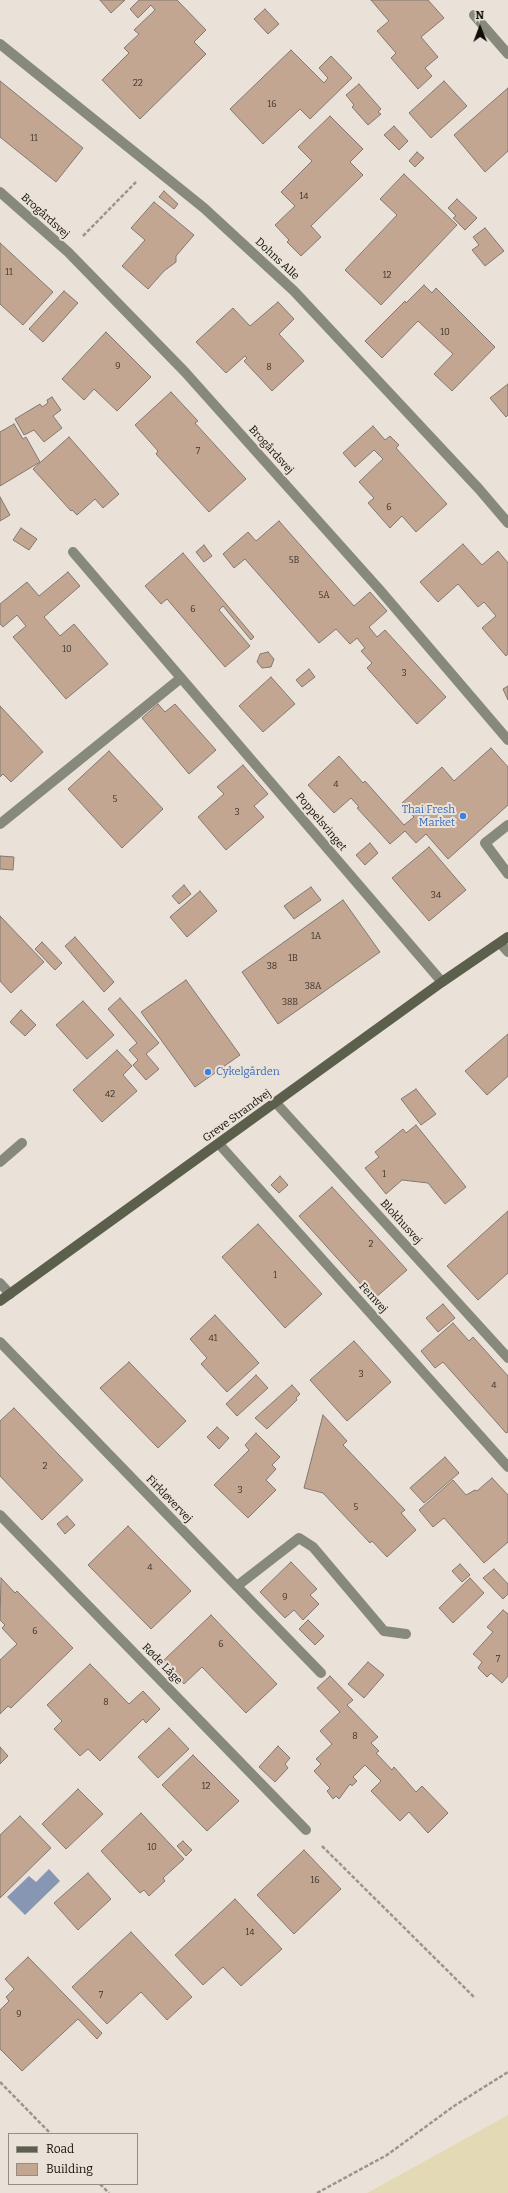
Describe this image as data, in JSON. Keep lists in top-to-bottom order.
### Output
{
  "streets": {
    "main road": ["Greve Strandvej"],
    "street": [
      "Brogårdsvej",
      "Dohns Alle",
      "Poppelsvinget",
      "Blokhusvej",
      "Femvej",
      "Firkløvervej",
      "Røde Låge"
    ]
  },
  "crossings": [
    ["Poppelsvinget", "Greve Strandvej"],
    ["Greve Strandvej", "Blokhusvej"],
    ["Greve Strandvej", "Femvej"]
  ],
  "places": ["Thai Fresh Market", "Cykelgården"],
  "house_numbers": [
    "22",
    "16",
    "11",
    "14",
    "11",
    "12",
    "10",
    "9",
    "8",
    "7",
    "6",
    "5B",
    "5A",
    "6",
    "10",
    "3",
    "4",
    "5",
    "3",
    "34",
    "1A",
    "1B",
    "38",
    "38A",
    "38B",
    "42",
    "1",
    "2",
    "1",
    "41",
    "3",
    "4",
    "2",
    "3",
    "5",
    "4",
    "9",
    "6",
    "6",
    "7",
    "8",
    "8",
    "12",
    "10",
    "16",
    "14",
    "7",
    "9"
  ],
  "legend": ["Road", "Building"],
  "north": "top"
}
